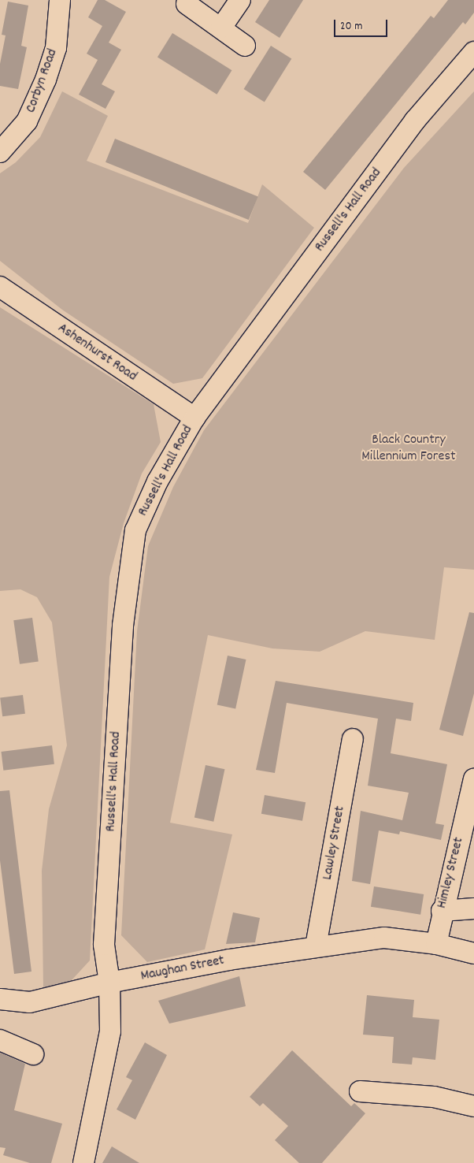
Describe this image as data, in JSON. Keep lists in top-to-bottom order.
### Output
{
  "streets": {
    "street": [
      "Corbyn Road",
      "Russell's Hall Road",
      "Ashenhurst Road",
      "Lawley Street",
      "Himley Street",
      "Maughan Street"
    ]
  },
  "crossings": [
    ["Russell's Hall Road", "Ashenhurst Road"],
    ["Russell's Hall Road", "Maughan Street"],
    ["Lawley Street", "Maughan Street"],
    ["Himley Street", "Maughan Street"]
  ],
  "parks": ["Black Country Millennium Forest"],
  "scale_bar": "20 m"
}
